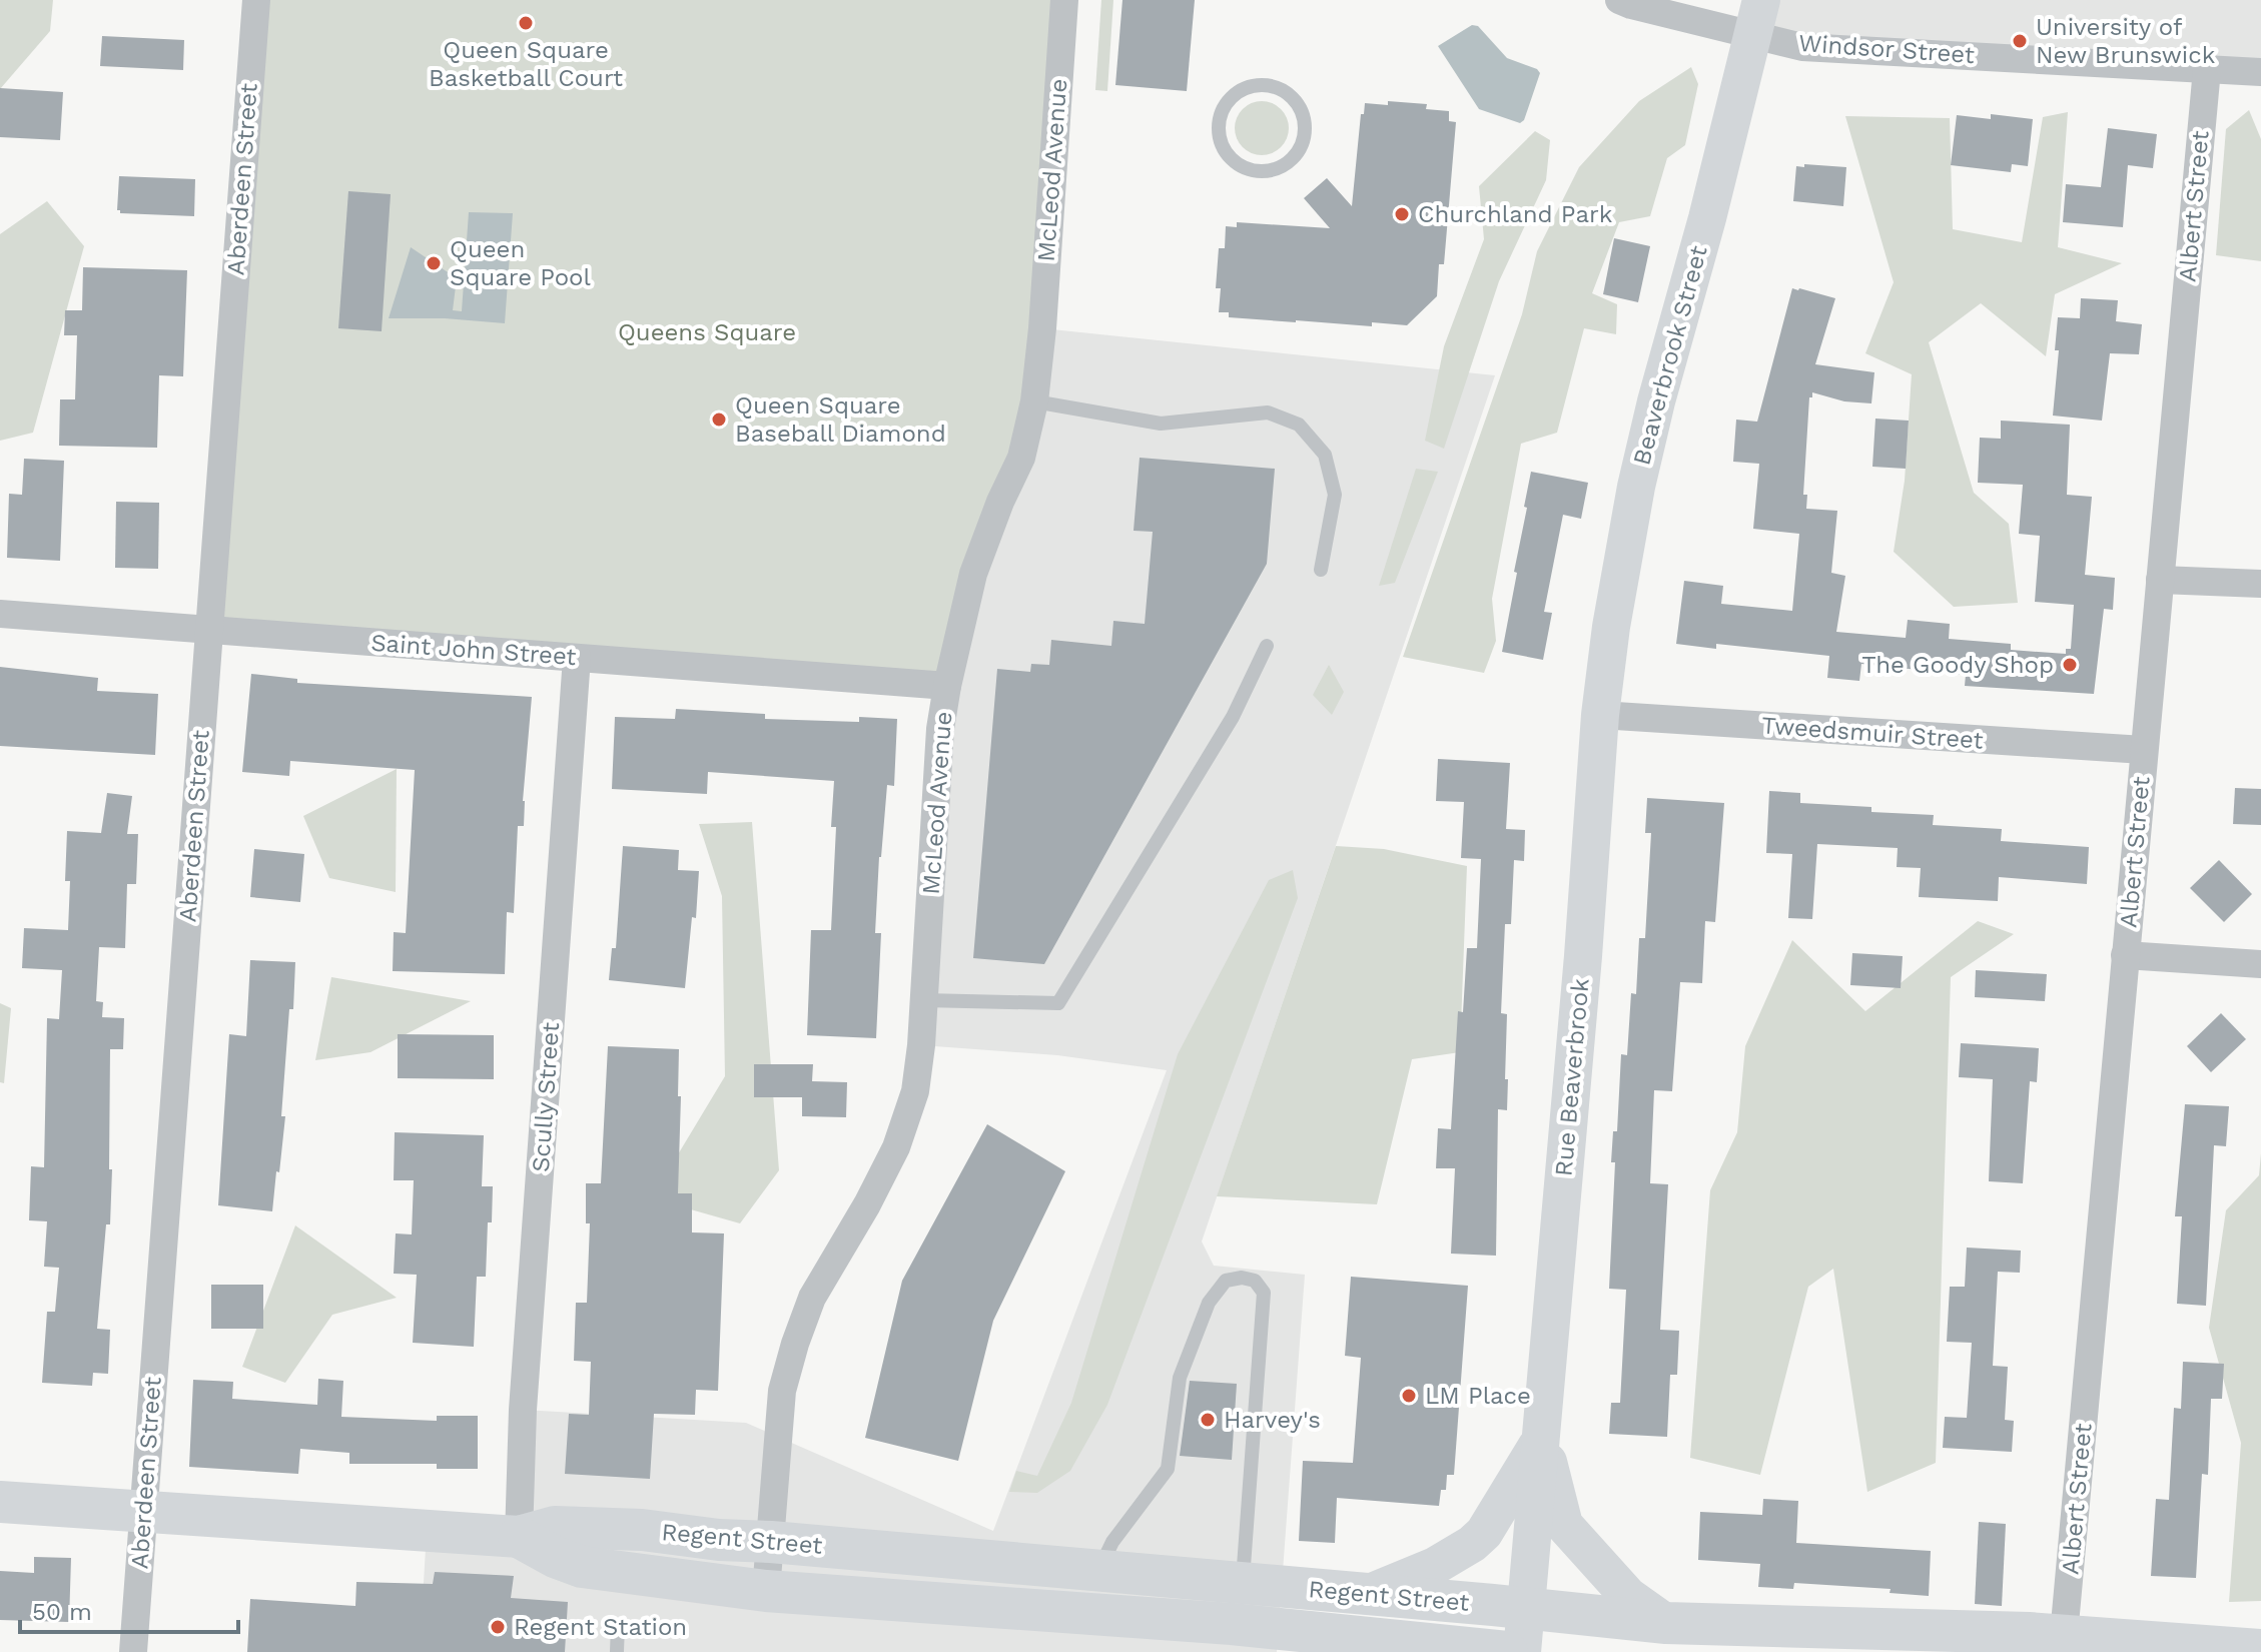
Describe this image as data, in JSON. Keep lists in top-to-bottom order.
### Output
{
  "streets": {
    "main road": ["Regent Street"],
    "street": [
      "Windsor Street",
      "McLeod Avenue",
      "Aberdeen Street",
      "Albert Street",
      "Beaverbrook Street",
      "Saint John Street",
      "Tweedsmuir Street",
      "Rue Beaverbrook",
      "Scully Street"
    ]
  },
  "crossings": [
    ["Windsor Street", "Albert Street"],
    ["Windsor Street", "Beaverbrook Street"],
    ["McLeod Avenue", "Saint John Street"],
    ["McLeod Avenue", "Regent Street"],
    ["Aberdeen Street", "Saint John Street"],
    ["Aberdeen Street", "Regent Street"],
    ["Albert Street", "Tweedsmuir Street"],
    ["Albert Street", "Regent Street"],
    ["Beaverbrook Street", "Tweedsmuir Street"],
    ["Beaverbrook Street", "Rue Beaverbrook"],
    ["Saint John Street", "Scully Street"],
    ["Tweedsmuir Street", "Rue Beaverbrook"],
    ["Scully Street", "Regent Street"]
  ],
  "parks": ["Queens Square"],
  "places": [
    "Queen Square Basketball Court",
    "University of New Brunswick",
    "Churchland Park",
    "Queen Square Pool",
    "Queen Square Baseball Diamond",
    "The Goody Shop",
    "LM Place",
    "Harvey's",
    "Regent Station"
  ],
  "scale_bar": "50 m"
}
